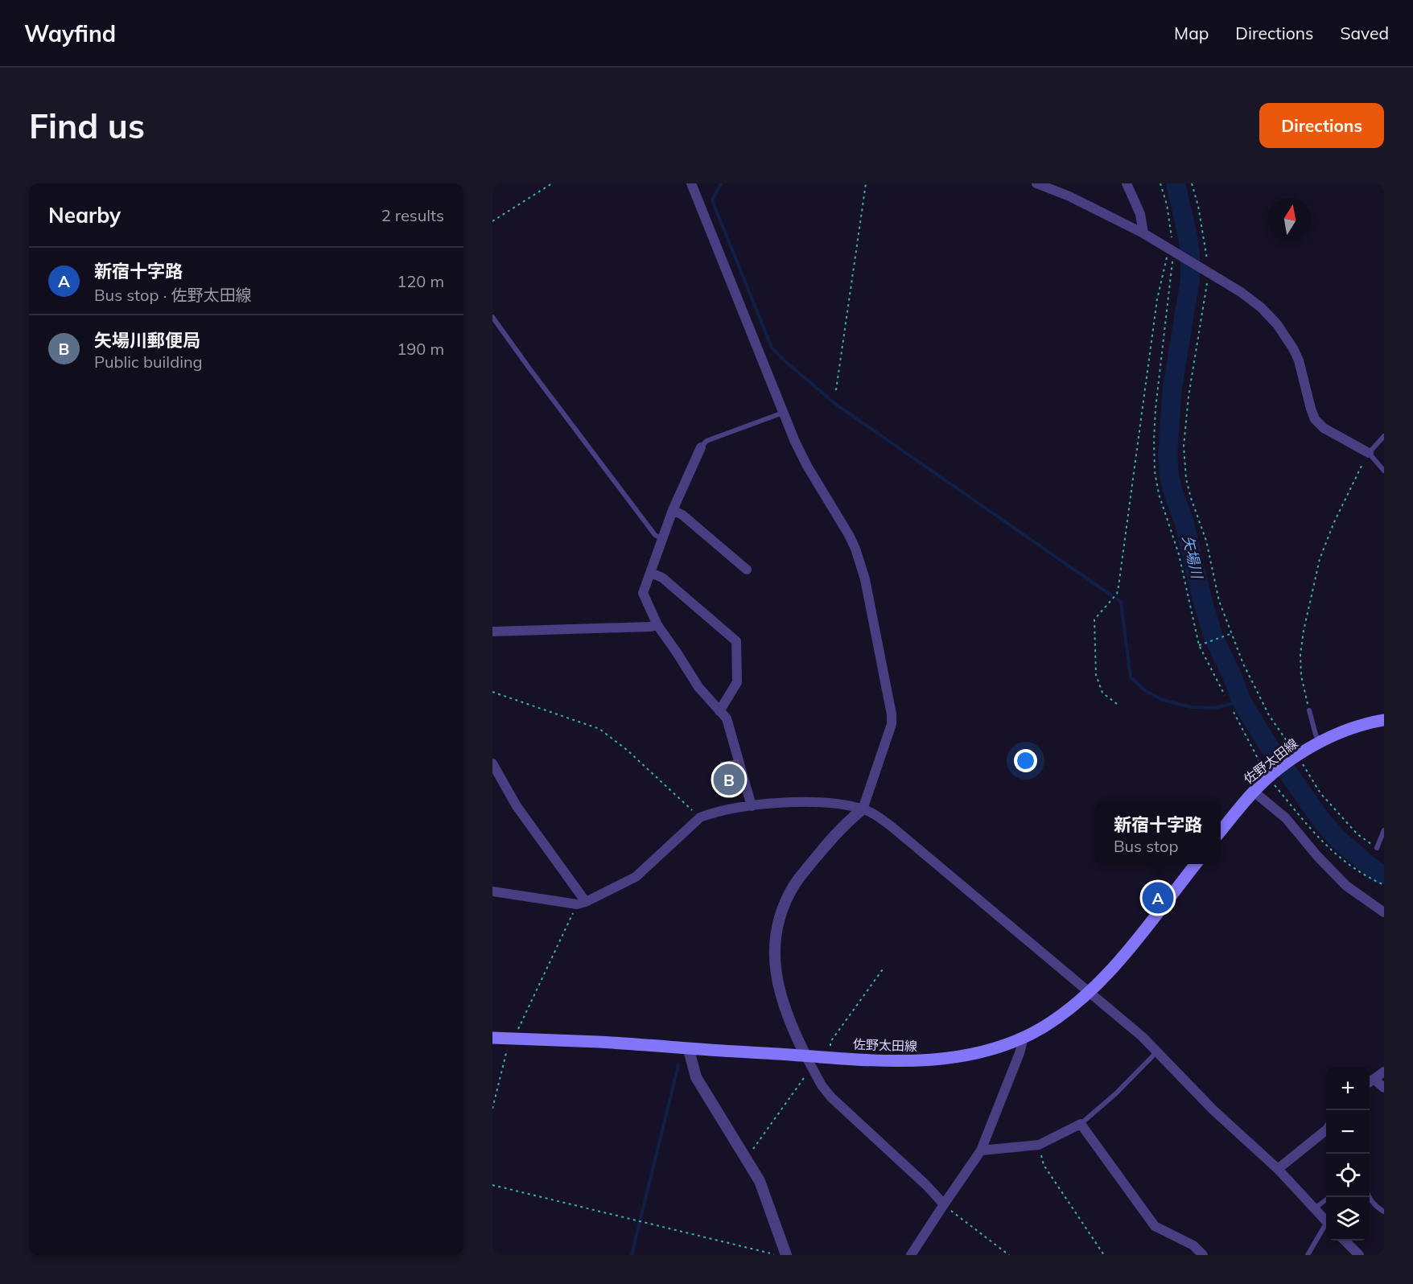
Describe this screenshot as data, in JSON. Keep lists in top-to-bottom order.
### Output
{
  "streets": {
    "main road": ["佐野太田線"]
  },
  "water": ["矢場川"],
  "north": "top",
  "page": {
    "header": "Wayfind",
    "nav": ["Map", "Directions", "Saved"],
    "buttons": "Directions",
    "title": "Find us",
    "heading": ["Nearby", "2 results"],
    "list": [
      {
        "mark": "A",
        "name": "新宿十字路",
        "note": "Bus stop · 佐野太田線",
        "value": "120 m"
      },
      {
        "mark": "B",
        "name": "矢場川郵便局",
        "note": "Public building",
        "value": "190 m"
      }
    ],
    "pins": ["B", "A"],
    "popup": ["新宿十字路", "Bus stop"],
    "map_buttons": ["+", "−"]
  }
}
